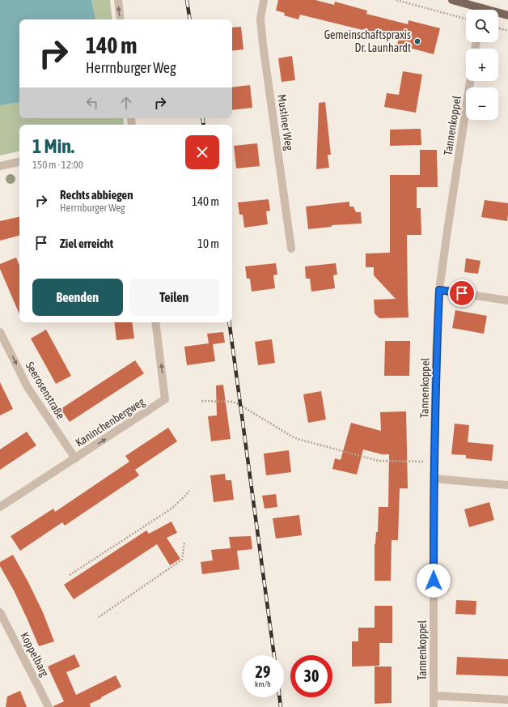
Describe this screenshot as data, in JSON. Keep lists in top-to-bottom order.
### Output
{
  "streets": {
    "street": [
      "Mustiner Weg",
      "Tannenkoppel",
      "Seerosenstraße",
      "Kaninchenbergweg",
      "Koppelbarg"
    ]
  },
  "crossings": [
    ["Seerosenstraße", "Kaninchenbergweg"]
  ],
  "one_way": ["Seerosenstraße", "Kaninchenbergweg"],
  "places": ["Gemeinschaftspraxis Dr. Launhardt"],
  "page": {
    "map_buttons": ["+", "−"],
    "turn": ["140 m", "Herrnburger Weg"],
    "heading": ["1 Min.", "150 m · 12:00"],
    "list": [
      {
        "name": "Rechts abbiegen",
        "note": "Herrnburger Weg",
        "value": "140 m"
      },
      {
        "name": "Ziel erreicht",
        "value": "10 m"
      }
    ],
    "buttons": ["Beenden", "Teilen"],
    "speed": "29 km/h",
    "limit": "30"
  }
}
